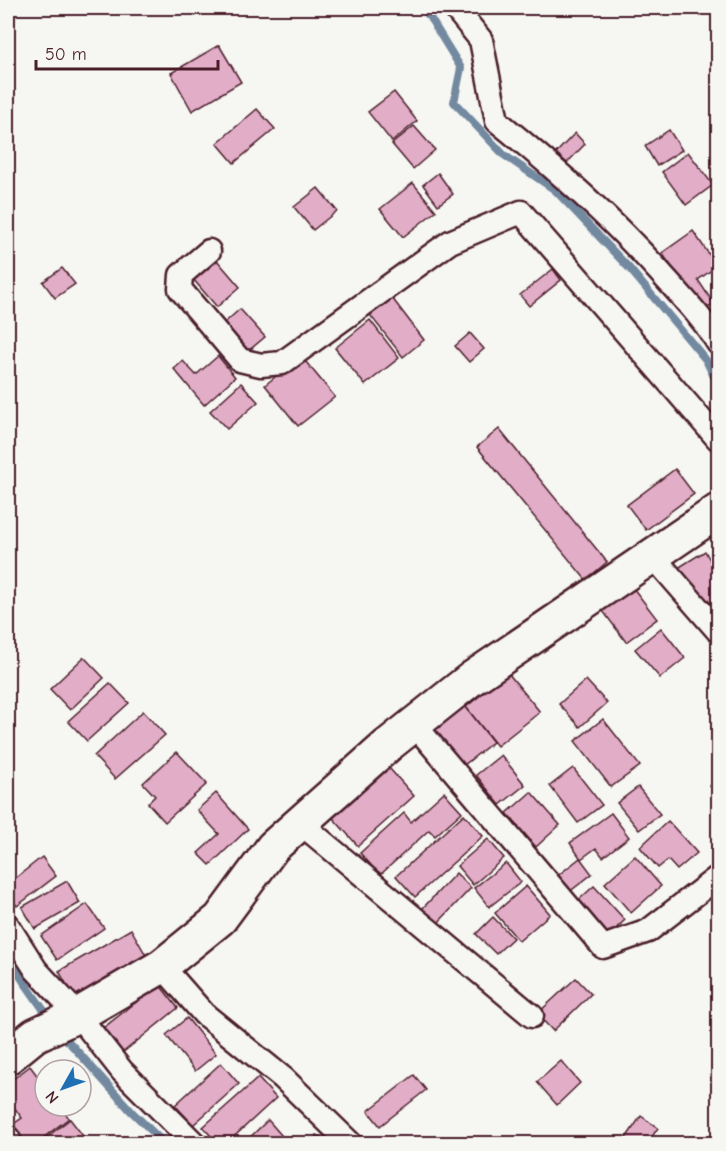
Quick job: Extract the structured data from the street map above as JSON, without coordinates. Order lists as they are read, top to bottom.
{
  "scale_bar": "50 m",
  "north": "bottom left"
}
